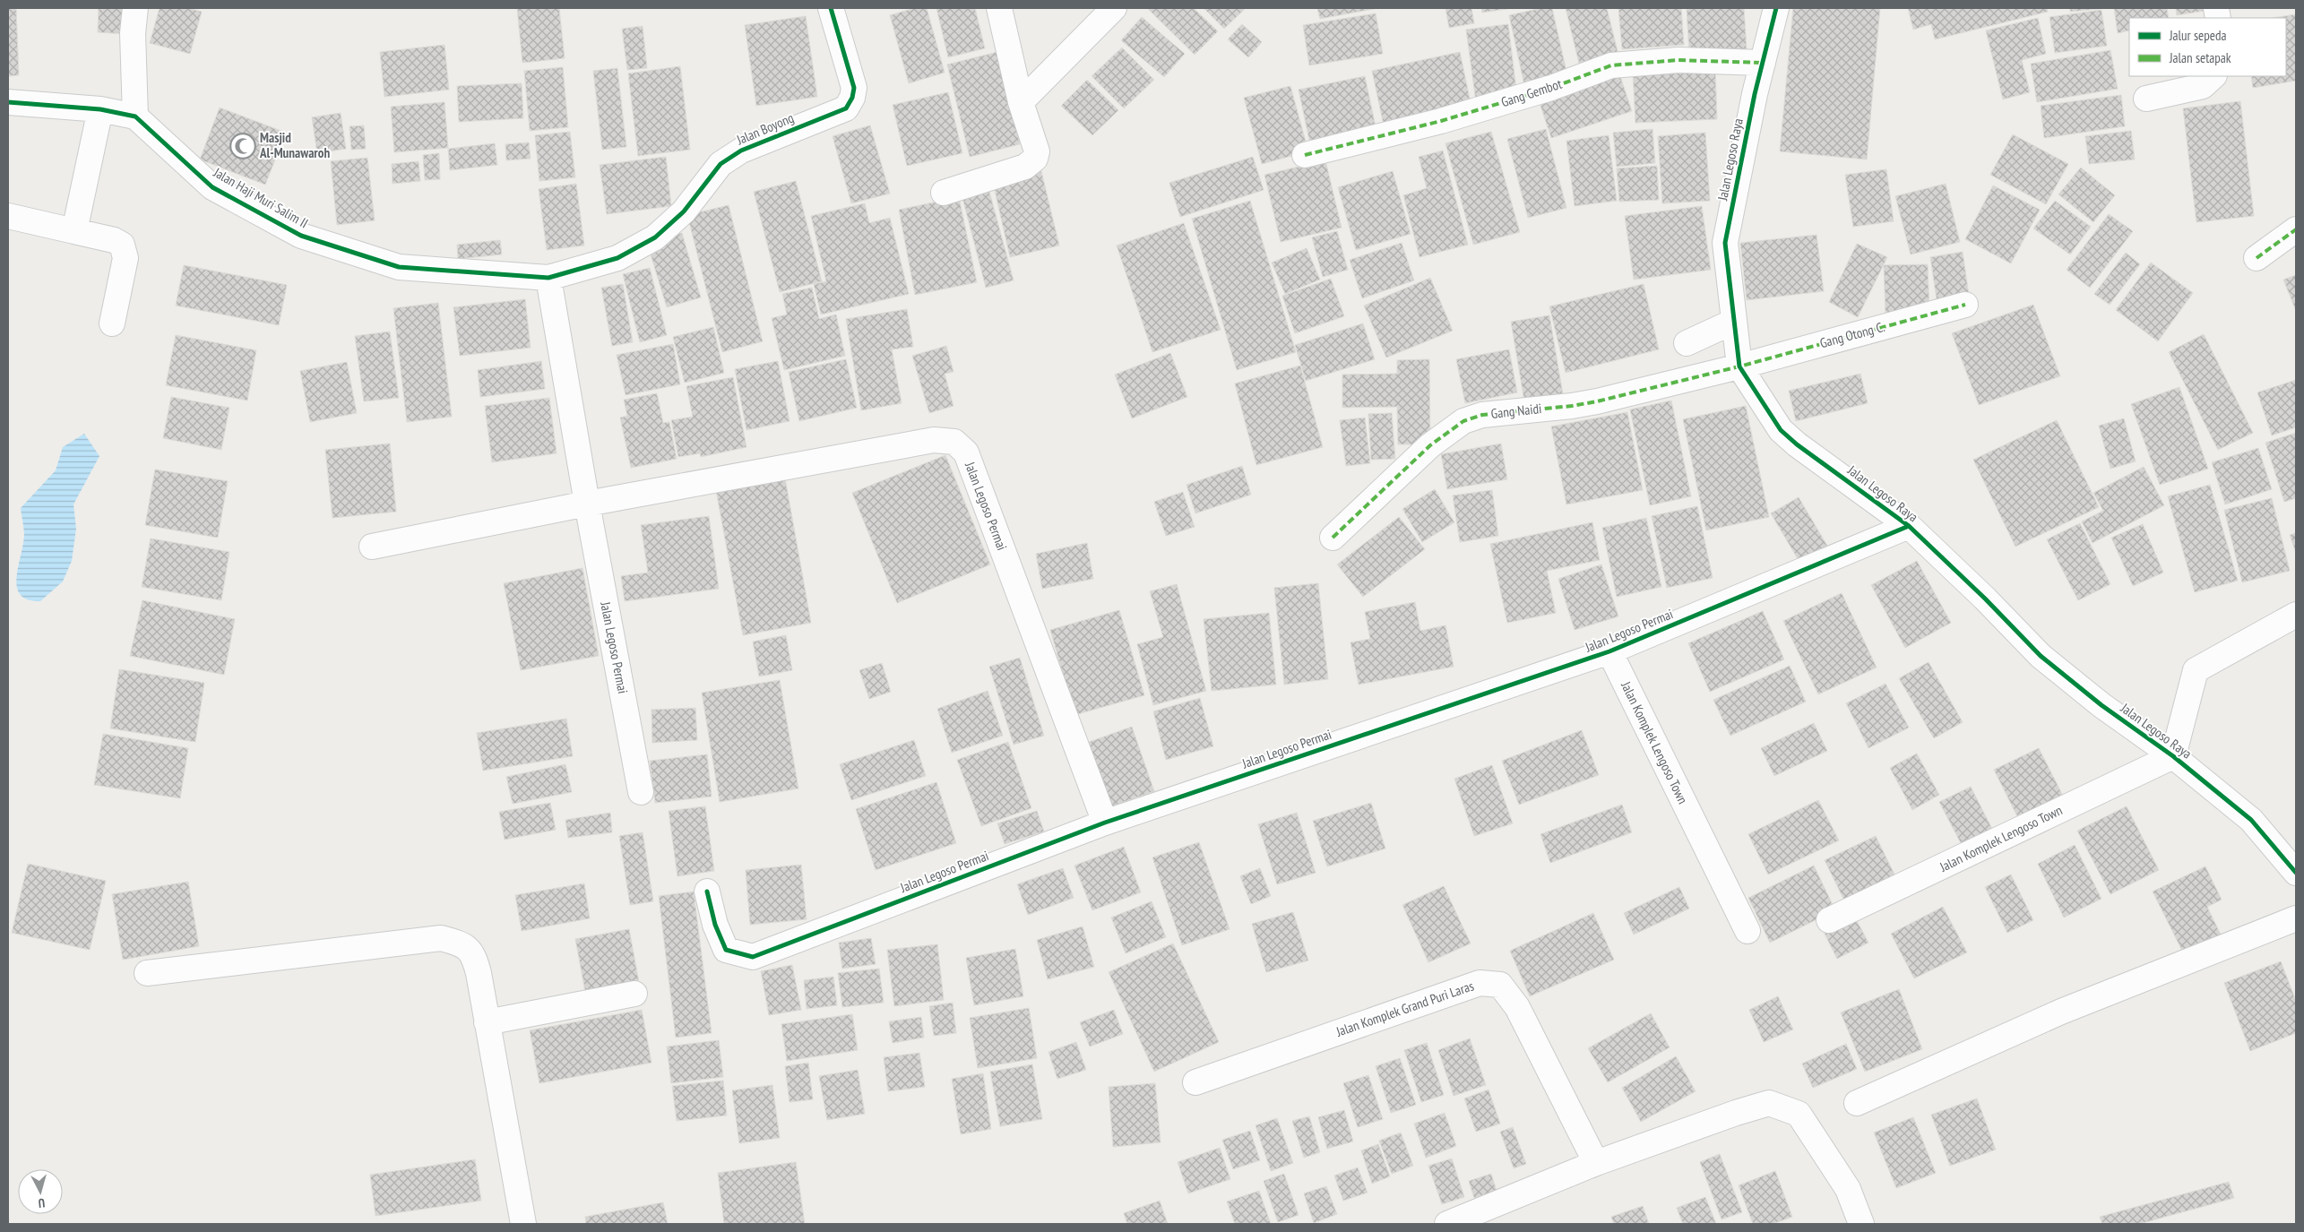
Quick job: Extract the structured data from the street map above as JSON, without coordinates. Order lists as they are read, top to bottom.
{
  "streets": {
    "street": [
      "Gang Gembot",
      "Jalan Boyong",
      "Jalan Legoso Raya",
      "Jalan Haji Muri Salim II",
      "Gang Otong C.",
      "Gang Naidi",
      "Jalan Legoso Permai",
      "Jalan Komplek Lengoso Town",
      "Jalan Komplek Grand Puri Laras"
    ]
  },
  "crossings": [
    ["Gang Gembot", "Jalan Legoso Raya"],
    ["Jalan Boyong", "Jalan Haji Muri Salim II"],
    ["Jalan Boyong", "Jalan Legoso Permai"],
    ["Jalan Legoso Raya", "Gang Otong C."],
    ["Jalan Legoso Raya", "Gang Naidi"],
    ["Jalan Legoso Raya", "Jalan Legoso Permai"],
    ["Jalan Legoso Raya", "Jalan Komplek Lengoso Town"],
    ["Jalan Haji Muri Salim II", "Jalan Legoso Permai"],
    ["Gang Otong C.", "Gang Naidi"],
    ["Jalan Legoso Permai", "Jalan Komplek Lengoso Town"]
  ],
  "places": {
    "mosque": ["Masjid Al-Munawaroh"]
  },
  "legend": ["Jalur sepeda", "Jalan setapak"],
  "north": "bottom"
}
